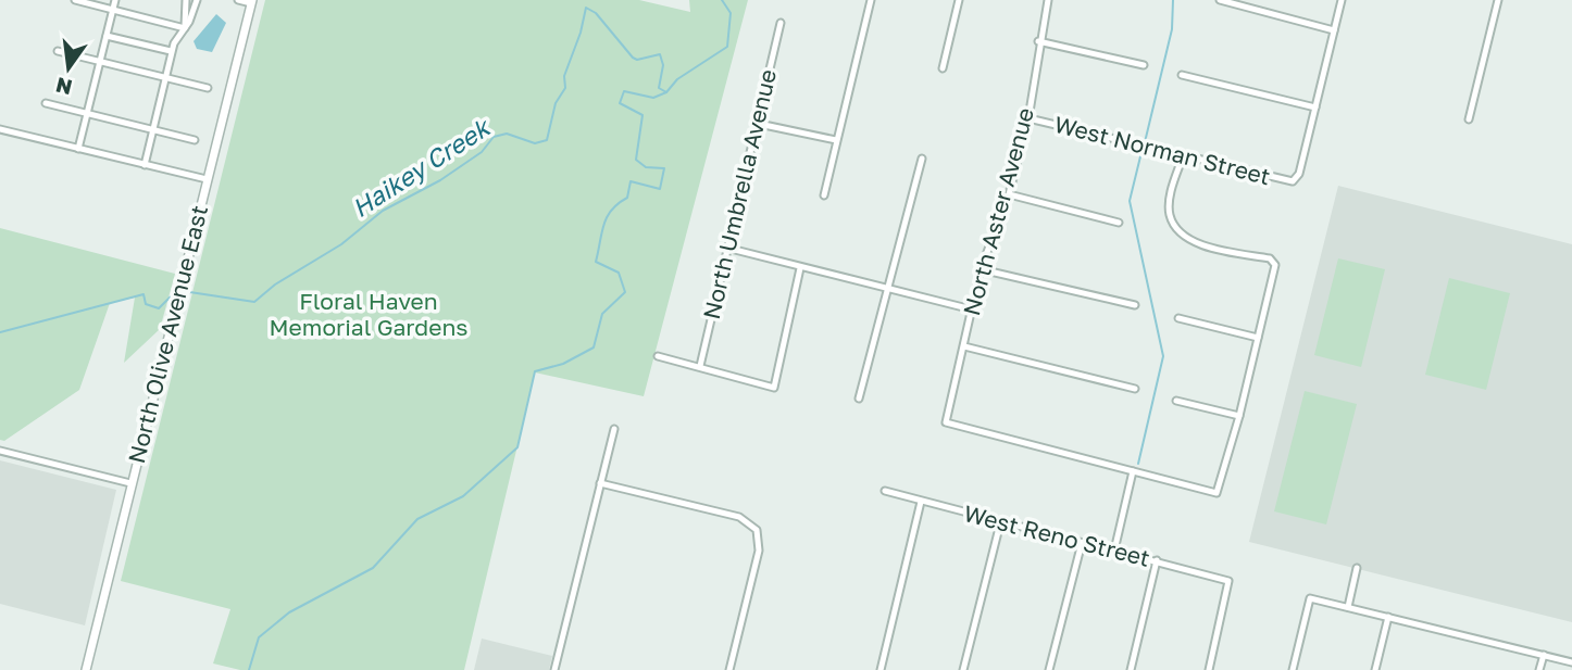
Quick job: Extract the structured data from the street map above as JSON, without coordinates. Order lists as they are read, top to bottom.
{
  "streets": {
    "street": [
      "West Norman Street",
      "North Umbrella Avenue",
      "North Aster Avenue",
      "North Olive Avenue East",
      "West Reno Street"
    ]
  },
  "crossings": [
    ["West Norman Street", "North Aster Avenue"]
  ],
  "water": ["Haikey Creek"],
  "parks": ["Floral Haven Memorial Gardens"],
  "north": "bottom"
}
